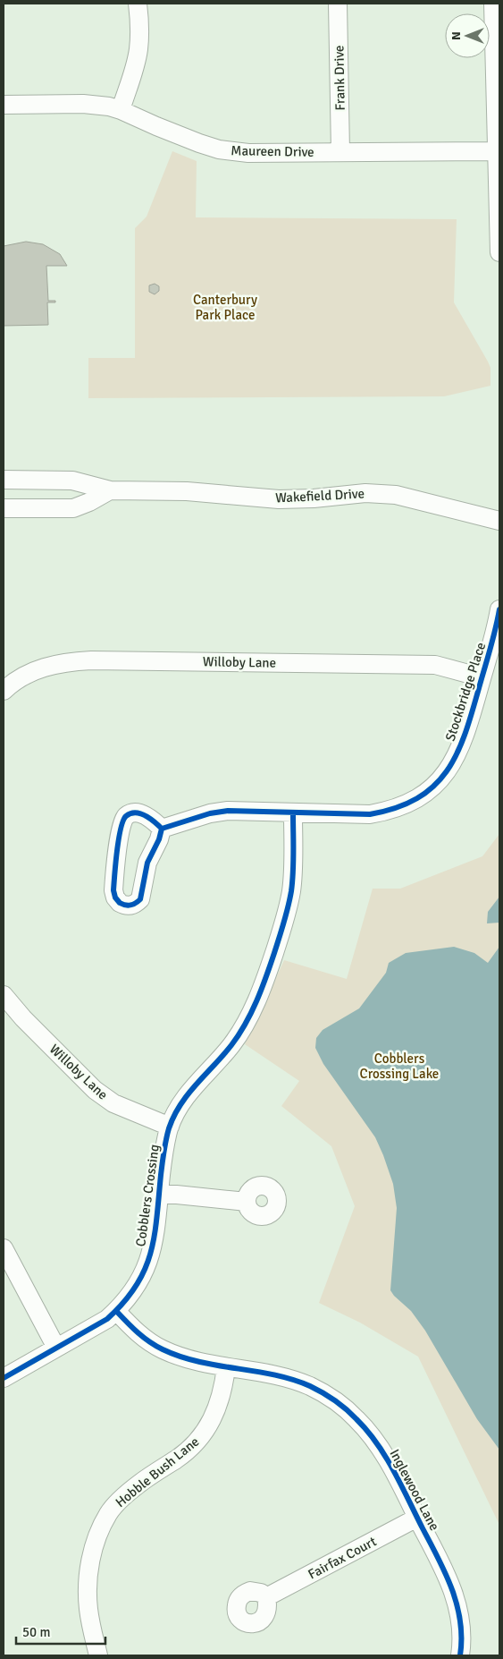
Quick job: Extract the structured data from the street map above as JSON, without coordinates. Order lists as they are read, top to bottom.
{
  "streets": {
    "street": [
      "Frank Drive",
      "Maureen Drive",
      "Wakefield Drive",
      "Willoby Lane",
      "Stockbridge Place",
      "Cobblers Crossing",
      "Hobble Bush Lane",
      "Inglewood Lane",
      "Fairfax Court"
    ]
  },
  "crossings": [
    ["Frank Drive", "Maureen Drive"],
    ["Willoby Lane", "Stockbridge Place"],
    ["Willoby Lane", "Cobblers Crossing"],
    ["Stockbridge Place", "Cobblers Crossing"],
    ["Cobblers Crossing", "Inglewood Lane"],
    ["Hobble Bush Lane", "Inglewood Lane"],
    ["Inglewood Lane", "Fairfax Court"]
  ],
  "parks": ["Canterbury Park Place", "Cobblers Crossing Lake"],
  "scale_bar": "50 m",
  "north": "left"
}
